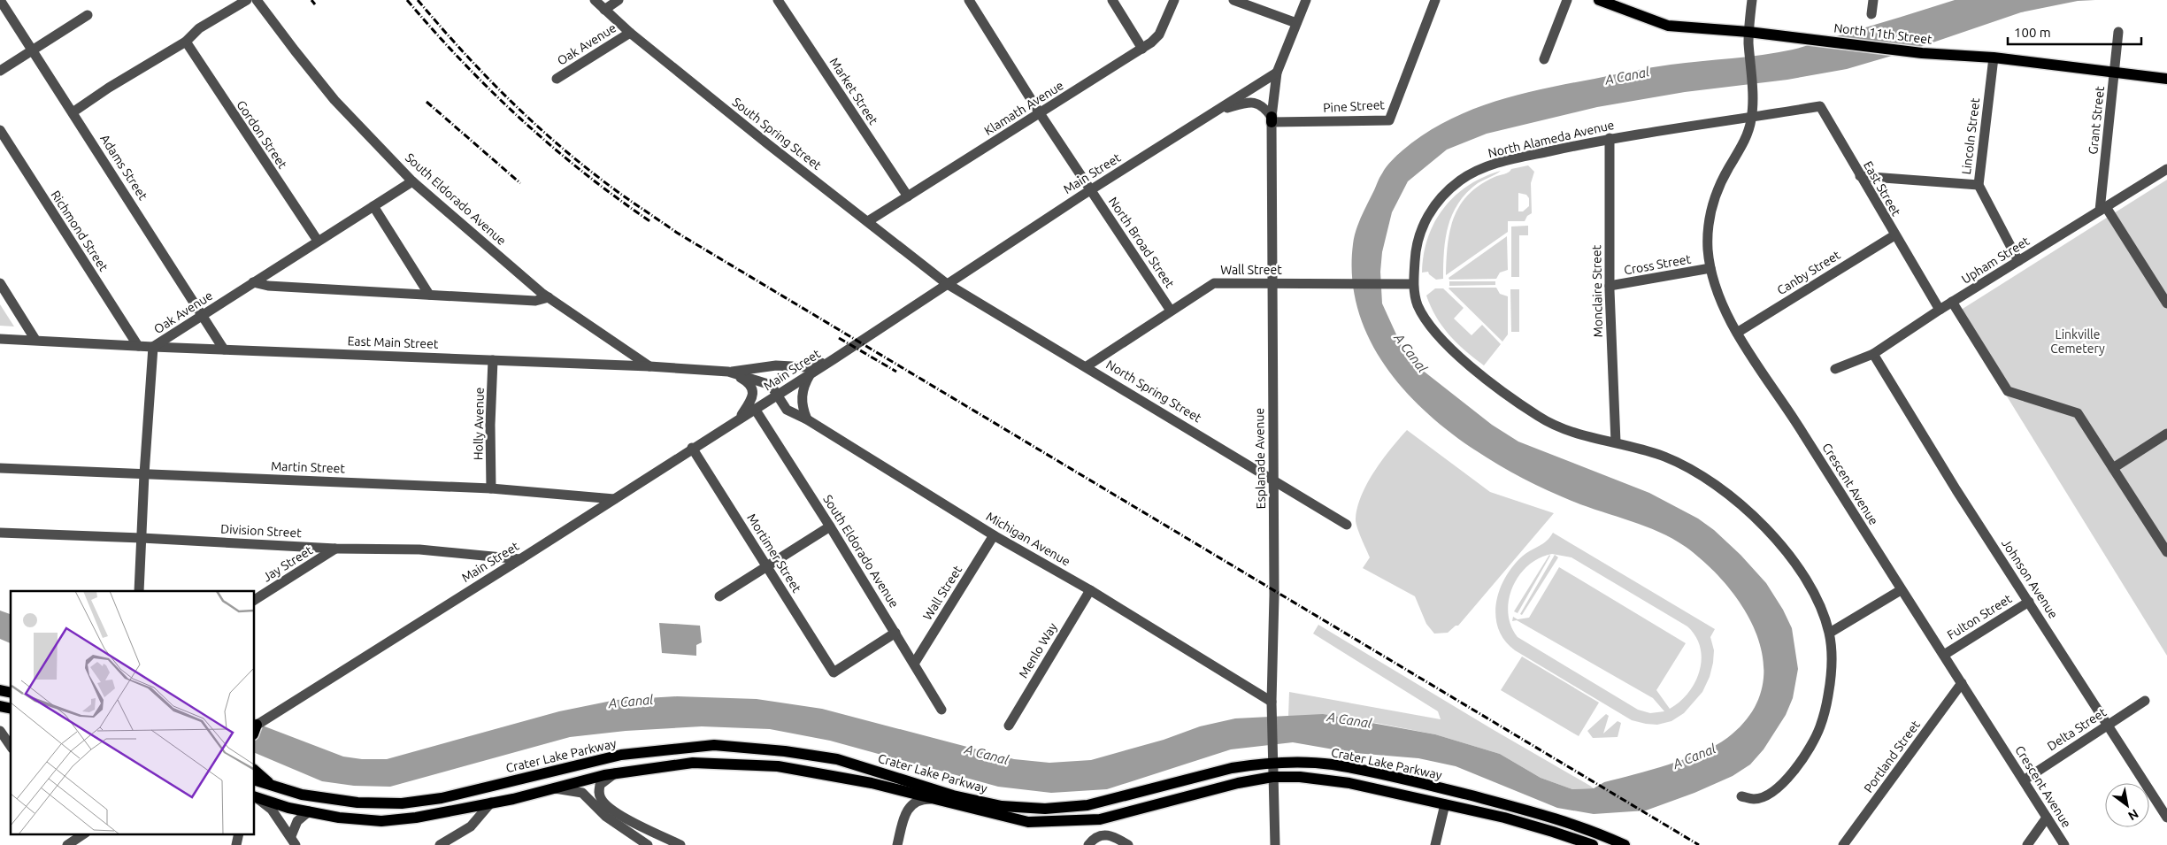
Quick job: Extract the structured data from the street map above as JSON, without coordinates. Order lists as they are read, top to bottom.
{
  "streets": {
    "main road": ["North 11th Street", "Crater Lake Parkway"],
    "street": [
      "Oak Avenue",
      "Market Street",
      "Pine Street",
      "Klamath Avenue",
      "Grant Street",
      "South Spring Street",
      "Gordon Street",
      "Lincoln Street",
      "North Alameda Avenue",
      "Adams Street",
      "Main Street",
      "East Street",
      "South Eldorado Avenue",
      "Richmond Street",
      "North Broad Street",
      "Upham Street",
      "Cross Street",
      "Wall Street",
      "Canby Street",
      "Monclaire Street",
      "East Main Street",
      "North Spring Street",
      "Holly Avenue",
      "Esplanade Avenue",
      "Martin Street",
      "Crescent Avenue",
      "Division Street",
      "Michigan Avenue",
      "Mortimer Street",
      "Jay Street",
      "Johnson Avenue",
      "Fulton Street",
      "Menlo Way",
      "Delta Street",
      "Portland Street"
    ]
  },
  "crossings": [
    ["North 11th Street", "Grant Street"],
    ["North 11th Street", "Lincoln Street"],
    ["North 11th Street", "Crescent Avenue"],
    ["Oak Avenue", "South Spring Street"],
    ["Oak Avenue", "Gordon Street"],
    ["Oak Avenue", "Adams Street"],
    ["Oak Avenue", "South Eldorado Avenue"],
    ["Oak Avenue", "East Main Street"],
    ["Oak Avenue", "Martin Street"],
    ["Oak Avenue", "Division Street"],
    ["Market Street", "Klamath Avenue"],
    ["Pine Street", "Esplanade Avenue"],
    ["Klamath Avenue", "South Spring Street"],
    ["Klamath Avenue", "North Broad Street"],
    ["Grant Street", "Upham Street"],
    ["South Spring Street", "Main Street"],
    ["South Spring Street", "North Spring Street"],
    ["Lincoln Street", "Upham Street"],
    ["North Alameda Avenue", "East Street"],
    ["North Alameda Avenue", "Wall Street"],
    ["North Alameda Avenue", "Monclaire Street"],
    ["North Alameda Avenue", "Crescent Avenue"],
    ["Adams Street", "East Main Street"],
    ["Main Street", "South Eldorado Avenue"],
    ["Main Street", "North Broad Street"],
    ["Main Street", "East Main Street"],
    ["Main Street", "North Spring Street"],
    ["Main Street", "Esplanade Avenue"],
    ["Main Street", "Martin Street"],
    ["Main Street", "Division Street"],
    ["Main Street", "Michigan Avenue"],
    ["Main Street", "Mortimer Street"],
    ["East Street", "Upham Street"],
    ["East Street", "Canby Street"],
    ["East Street", "Crescent Avenue"],
    ["South Eldorado Avenue", "Wall Street"],
    ["South Eldorado Avenue", "East Main Street"],
    ["South Eldorado Avenue", "Mortimer Street"],
    ["Richmond Street", "East Main Street"],
    ["North Broad Street", "Wall Street"],
    ["Upham Street", "Johnson Avenue"],
    ["Cross Street", "Monclaire Street"],
    ["Cross Street", "Crescent Avenue"],
    ["Wall Street", "North Spring Street"],
    ["Wall Street", "Esplanade Avenue"],
    ["Wall Street", "Michigan Avenue"],
    ["Canby Street", "Crescent Avenue"],
    ["East Main Street", "Holly Avenue"],
    ["East Main Street", "Michigan Avenue"],
    ["North Spring Street", "Esplanade Avenue"],
    ["Holly Avenue", "Martin Street"],
    ["Esplanade Avenue", "Michigan Avenue"],
    ["Esplanade Avenue", "Crater Lake Parkway"],
    ["Crescent Avenue", "Fulton Street"],
    ["Crescent Avenue", "Delta Street"],
    ["Crescent Avenue", "Portland Street"],
    ["Division Street", "Jay Street"],
    ["Michigan Avenue", "Menlo Way"],
    ["Johnson Avenue", "Fulton Street"],
    ["Johnson Avenue", "Delta Street"]
  ],
  "water": ["A Canal"],
  "parks": ["Linkville Cemetery"],
  "scale_bar": "100 m",
  "north": "bottom right"
}
